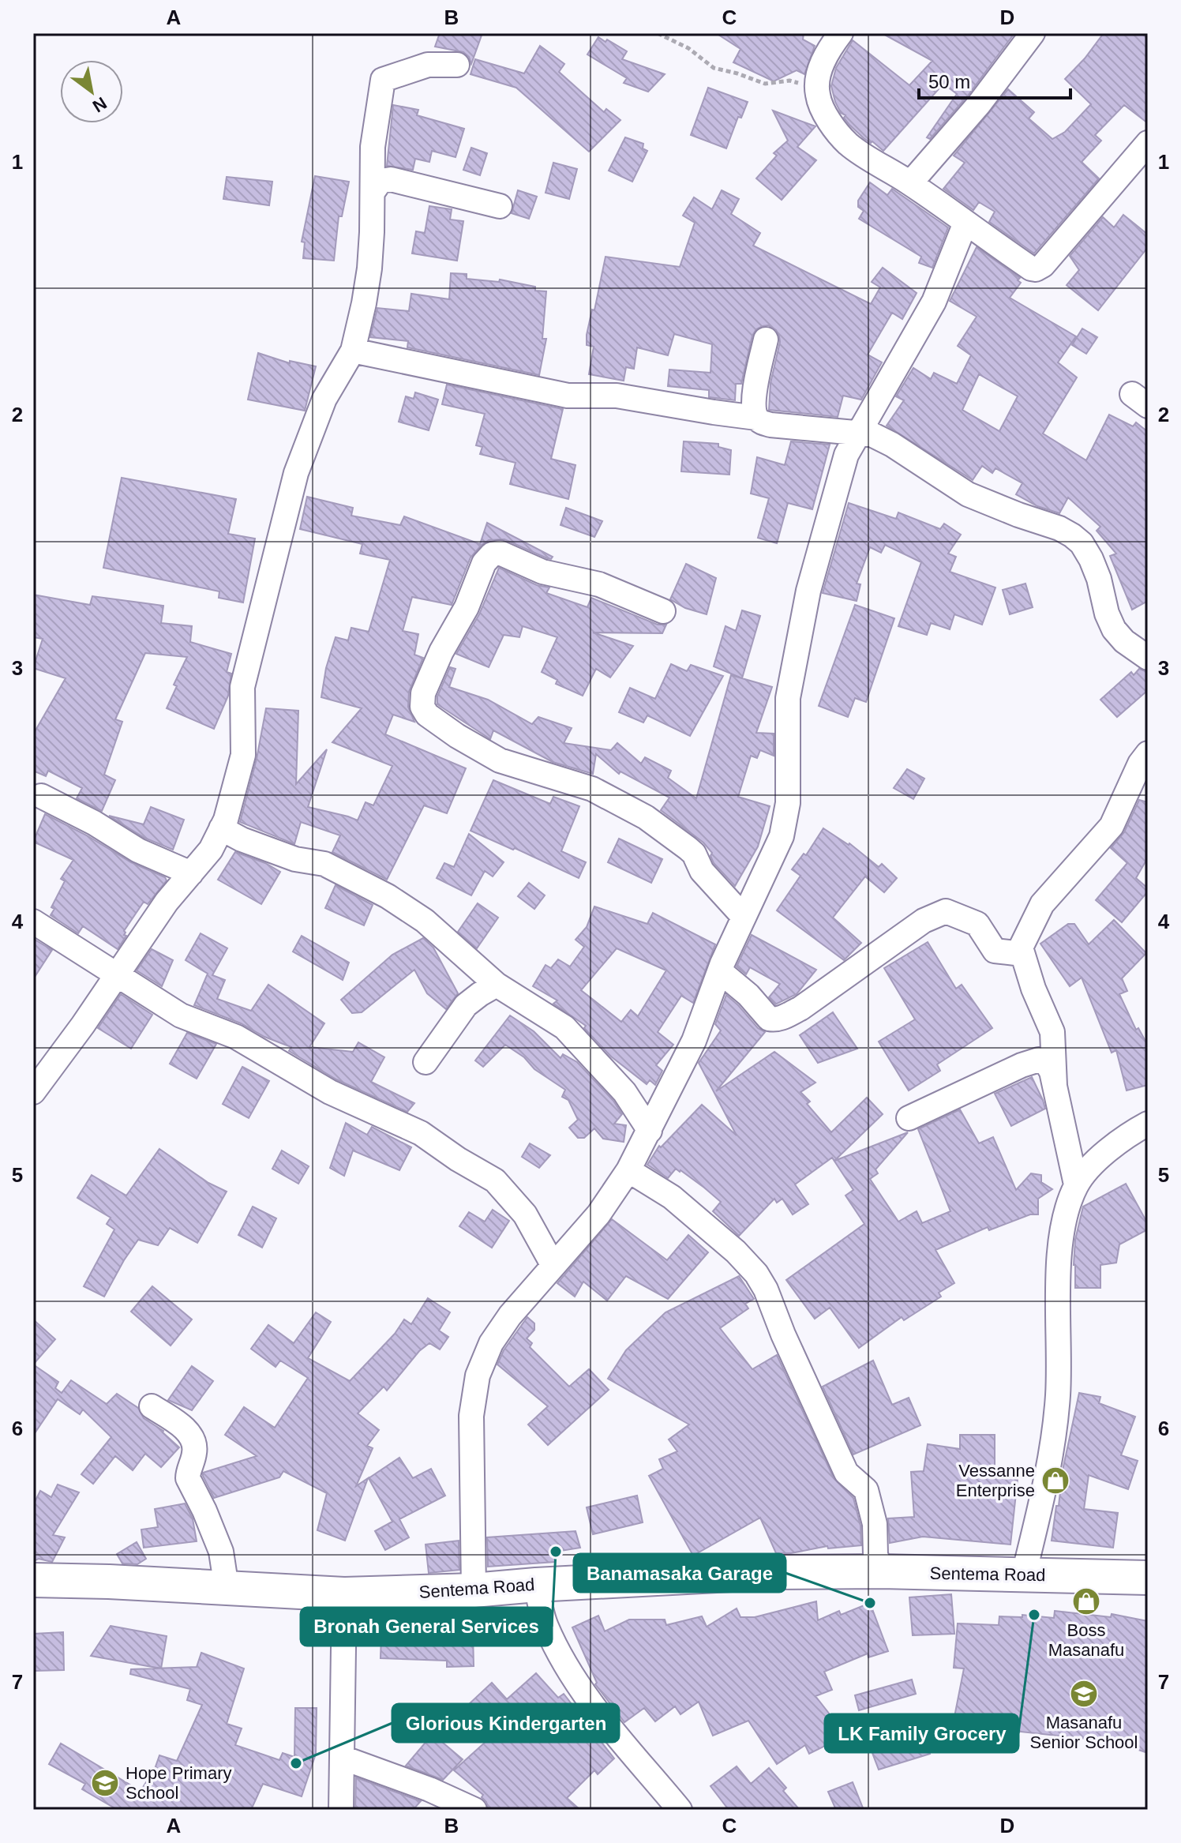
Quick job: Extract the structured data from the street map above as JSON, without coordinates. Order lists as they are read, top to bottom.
{
  "streets": {
    "main road": ["Sentema Road"]
  },
  "places": {
    "shop": ["Vessanne Enterprise", "Boss Masanafu"],
    "other": [
      "Bronah General Services",
      "Banamasaka Garage",
      "LK Family Grocery",
      "Glorious Kindergarten"
    ],
    "school or university": ["Masanafu Senior School", "Hope Primary School"]
  },
  "scale_bar": "50 m",
  "north": "bottom right",
  "grid": {
    "columns": [
      "A",
      "B",
      "C",
      "D"
    ],
    "rows": [
      "1",
      "2",
      "3",
      "4",
      "5",
      "6",
      "7"
    ]
  }
}
